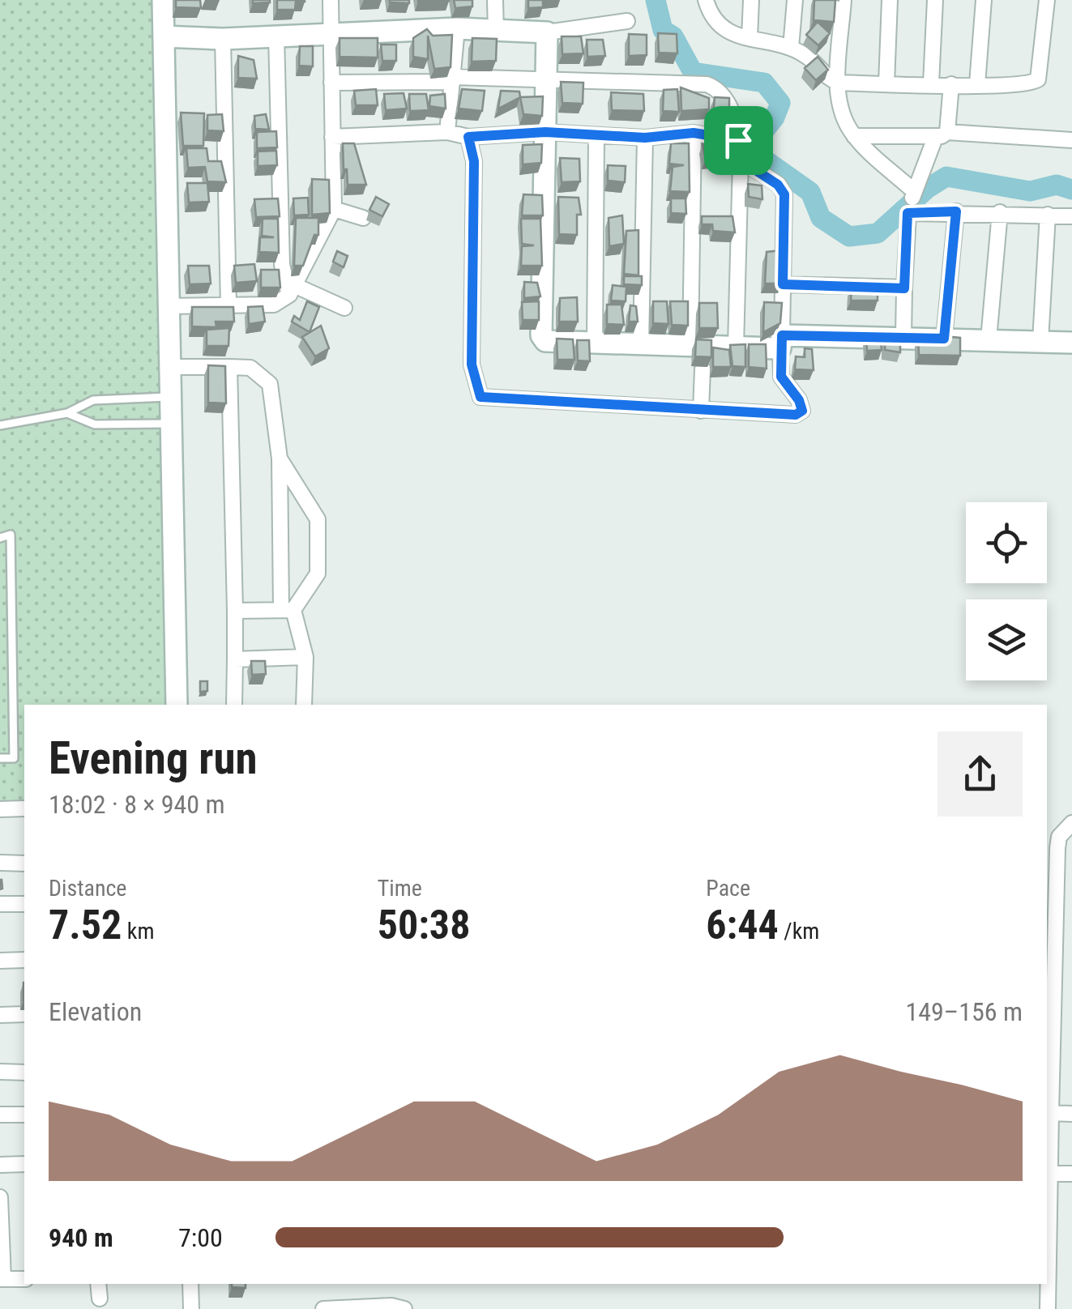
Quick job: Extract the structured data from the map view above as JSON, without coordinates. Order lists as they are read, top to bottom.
{
  "page": {
    "heading": ["Evening run", "18:02 · 8 × 940 m"],
    "stats": [
      ["Distance", "7.52 km"],
      ["Time", "50:38"],
      ["Pace", "6:44 /km"]
    ],
    "chart": ["Elevation", "149–156 m"],
    "list": [
      {
        "name": "940 m",
        "note": "7:00"
      }
    ]
  }
}
